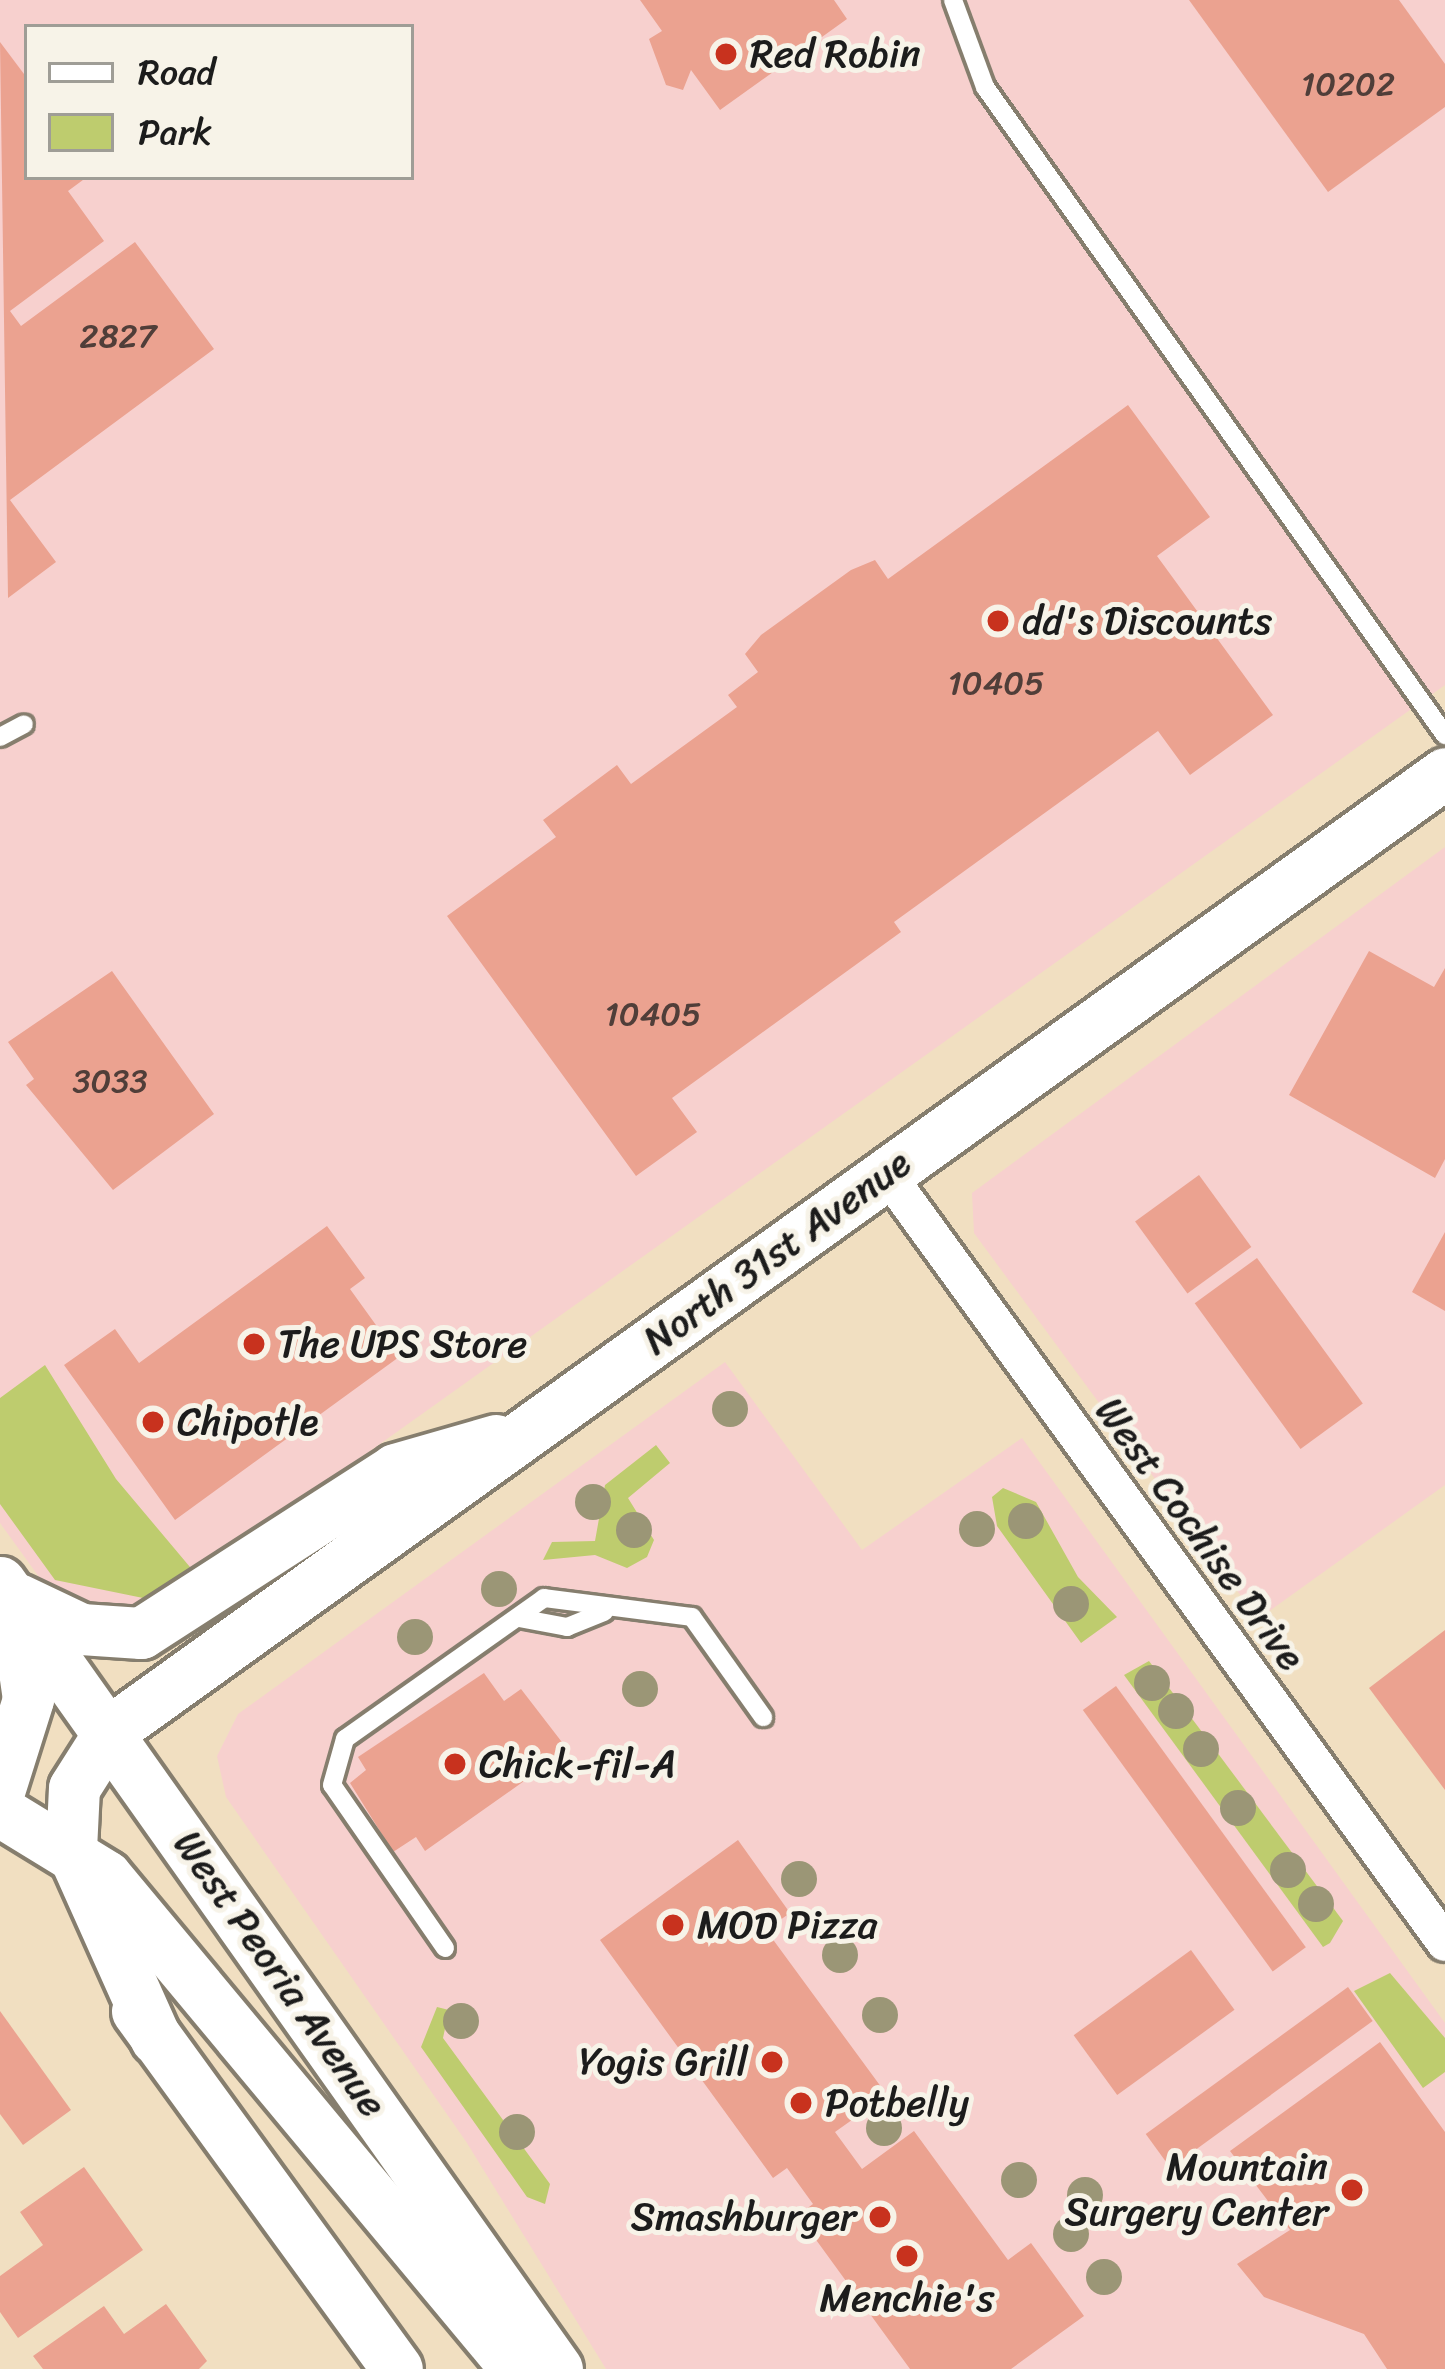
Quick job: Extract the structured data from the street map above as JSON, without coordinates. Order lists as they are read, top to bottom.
{
  "streets": {
    "main road": ["North 31st Avenue", "West Peoria Avenue"],
    "street": ["West Cochise Drive"]
  },
  "crossings": [
    ["North 31st Avenue", "West Cochise Drive"],
    ["North 31st Avenue", "West Peoria Avenue"]
  ],
  "places": [
    "Red Robin",
    "dd's Discounts",
    "The UPS Store",
    "Chipotle",
    "Chick-fil-A",
    "MOD Pizza",
    "Yogis Grill",
    "Potbelly",
    "Mountain Surgery Center",
    "Smashburger",
    "Menchie's"
  ],
  "house_numbers": [
    "10202",
    "2827",
    "10405",
    "10405",
    "3033"
  ],
  "legend": ["Road", "Park"]
}
